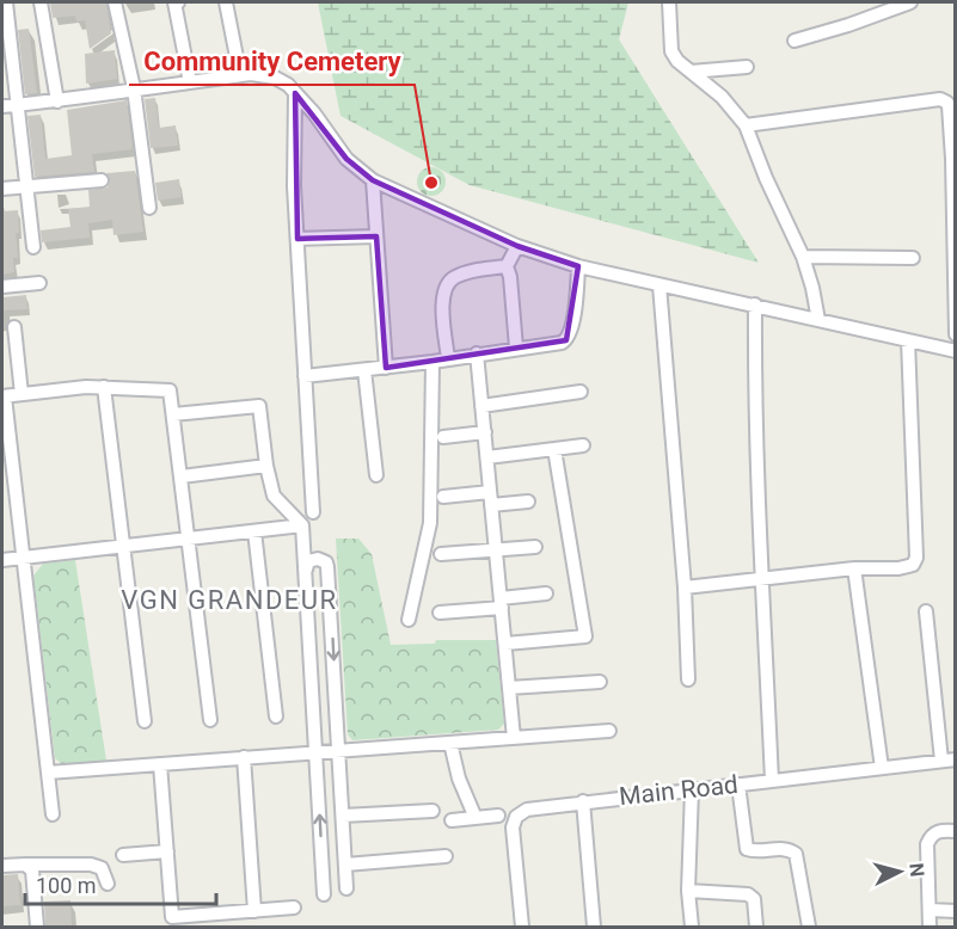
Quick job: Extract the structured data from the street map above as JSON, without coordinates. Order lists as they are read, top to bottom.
{
  "streets": {
    "street": ["Main Road"]
  },
  "districts": ["VGN GRANDEUR"],
  "places": ["Community Cemetery"],
  "scale_bar": "100 m",
  "north": "right"
}
